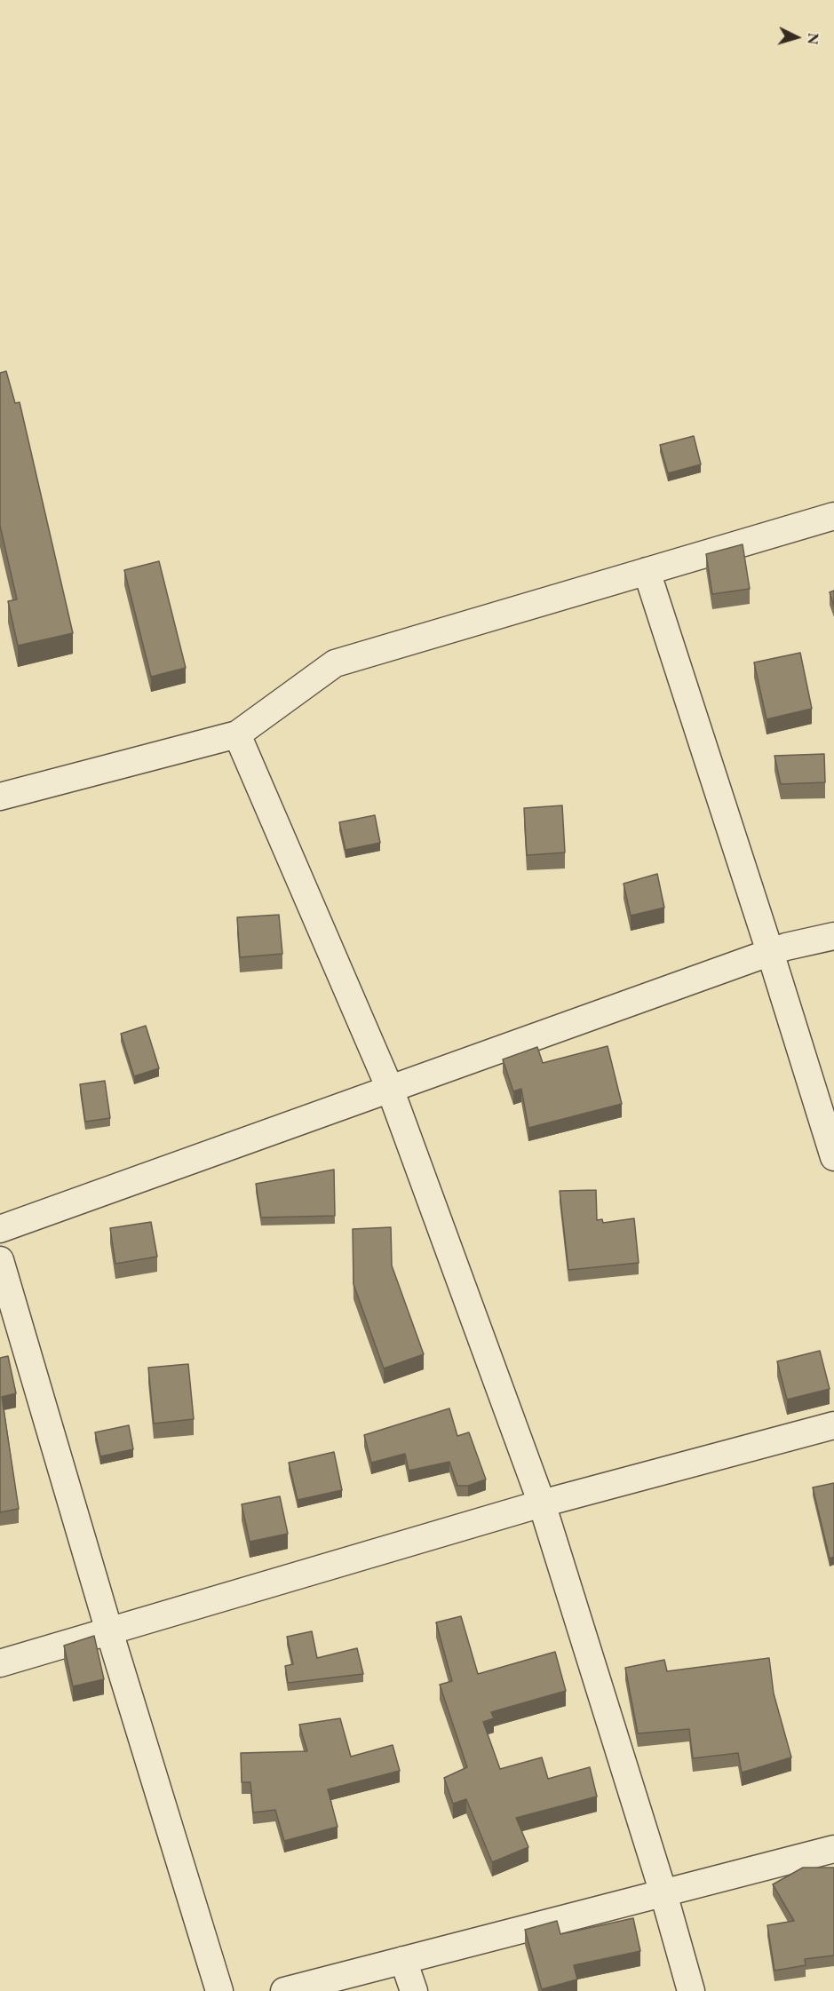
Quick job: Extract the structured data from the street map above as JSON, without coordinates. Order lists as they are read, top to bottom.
{
  "north": "right"
}
